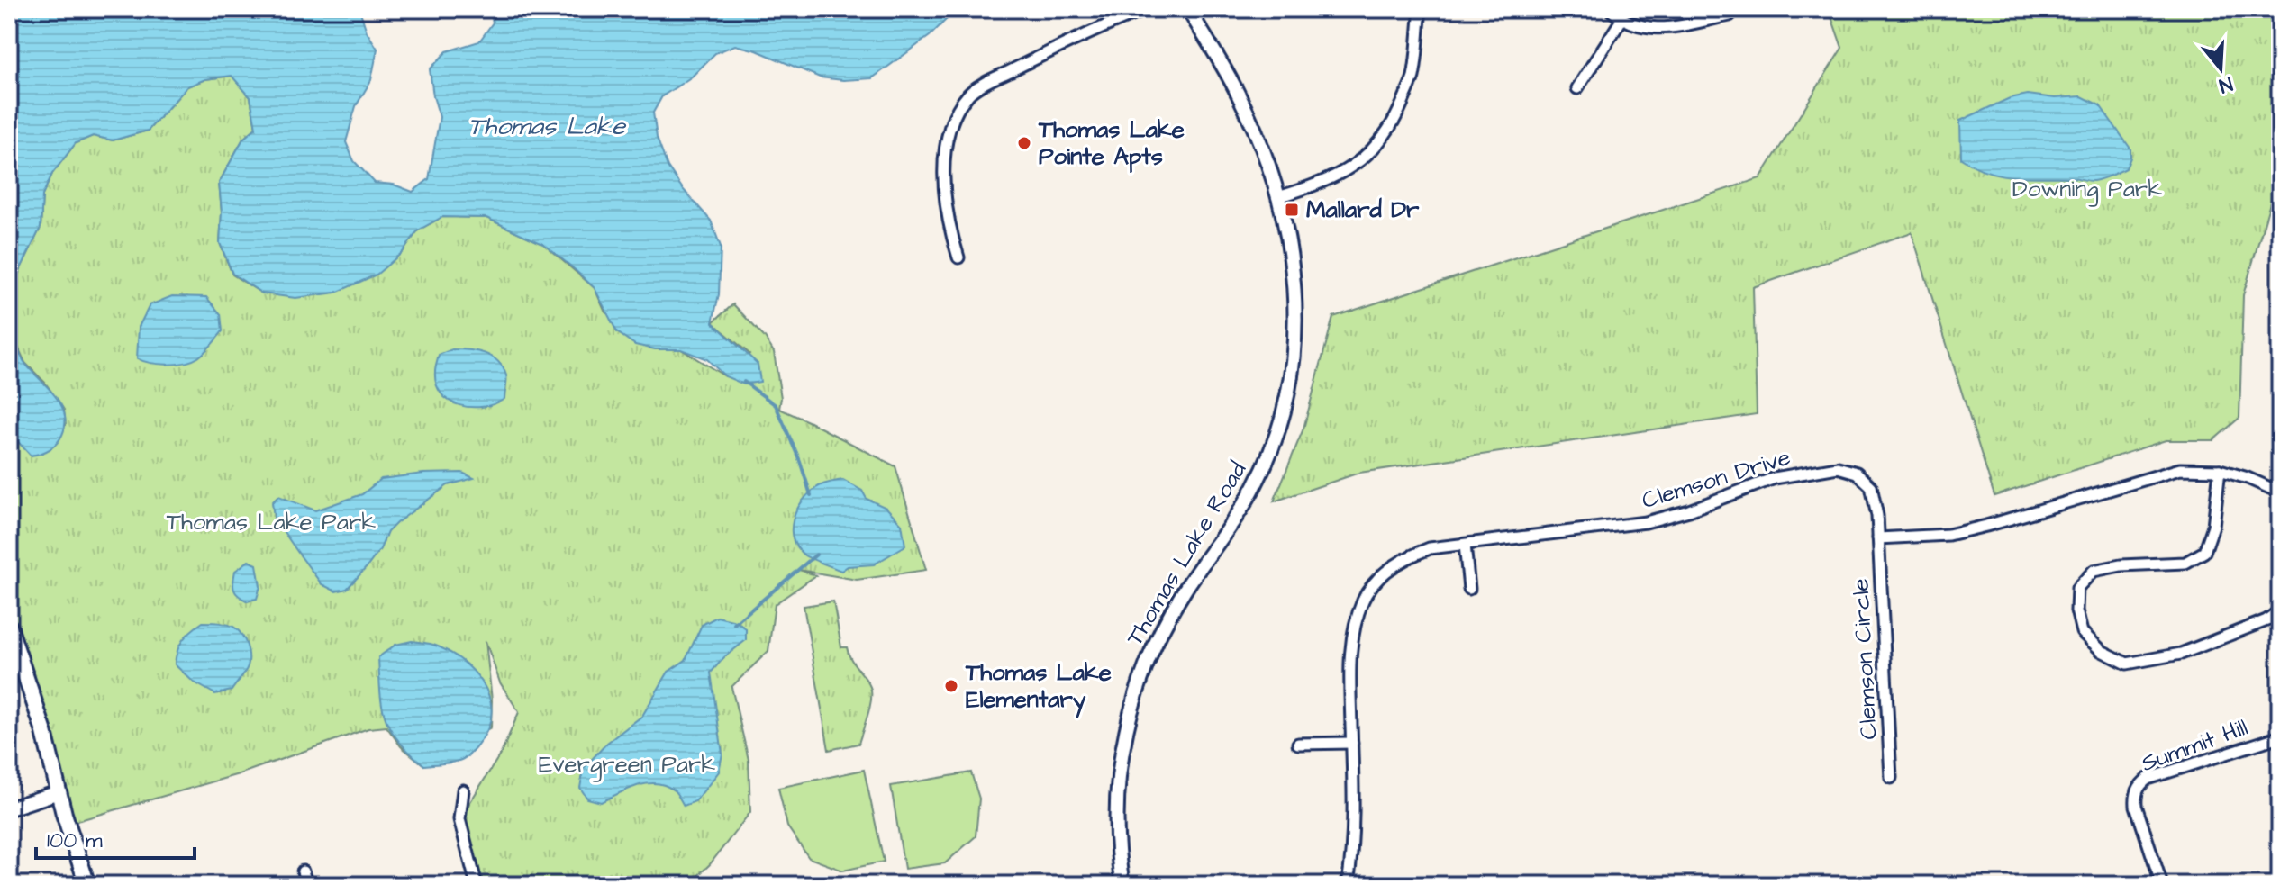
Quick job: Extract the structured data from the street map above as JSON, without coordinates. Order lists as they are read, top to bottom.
{
  "streets": {
    "street": [
      "Clemson Drive",
      "Thomas Lake Road",
      "Clemson Circle",
      "Summit Hill"
    ]
  },
  "crossings": [
    ["Clemson Drive", "Clemson Circle"]
  ],
  "water": ["Thomas Lake"],
  "parks": ["Downing Park", "Thomas Lake Park", "Evergreen Park"],
  "places": {
    "other": ["Thomas Lake Pointe Apts", "Thomas Lake Elementary"],
    "transit": ["Mallard Dr"]
  },
  "scale_bar": "100 m",
  "north": "bottom"
}
